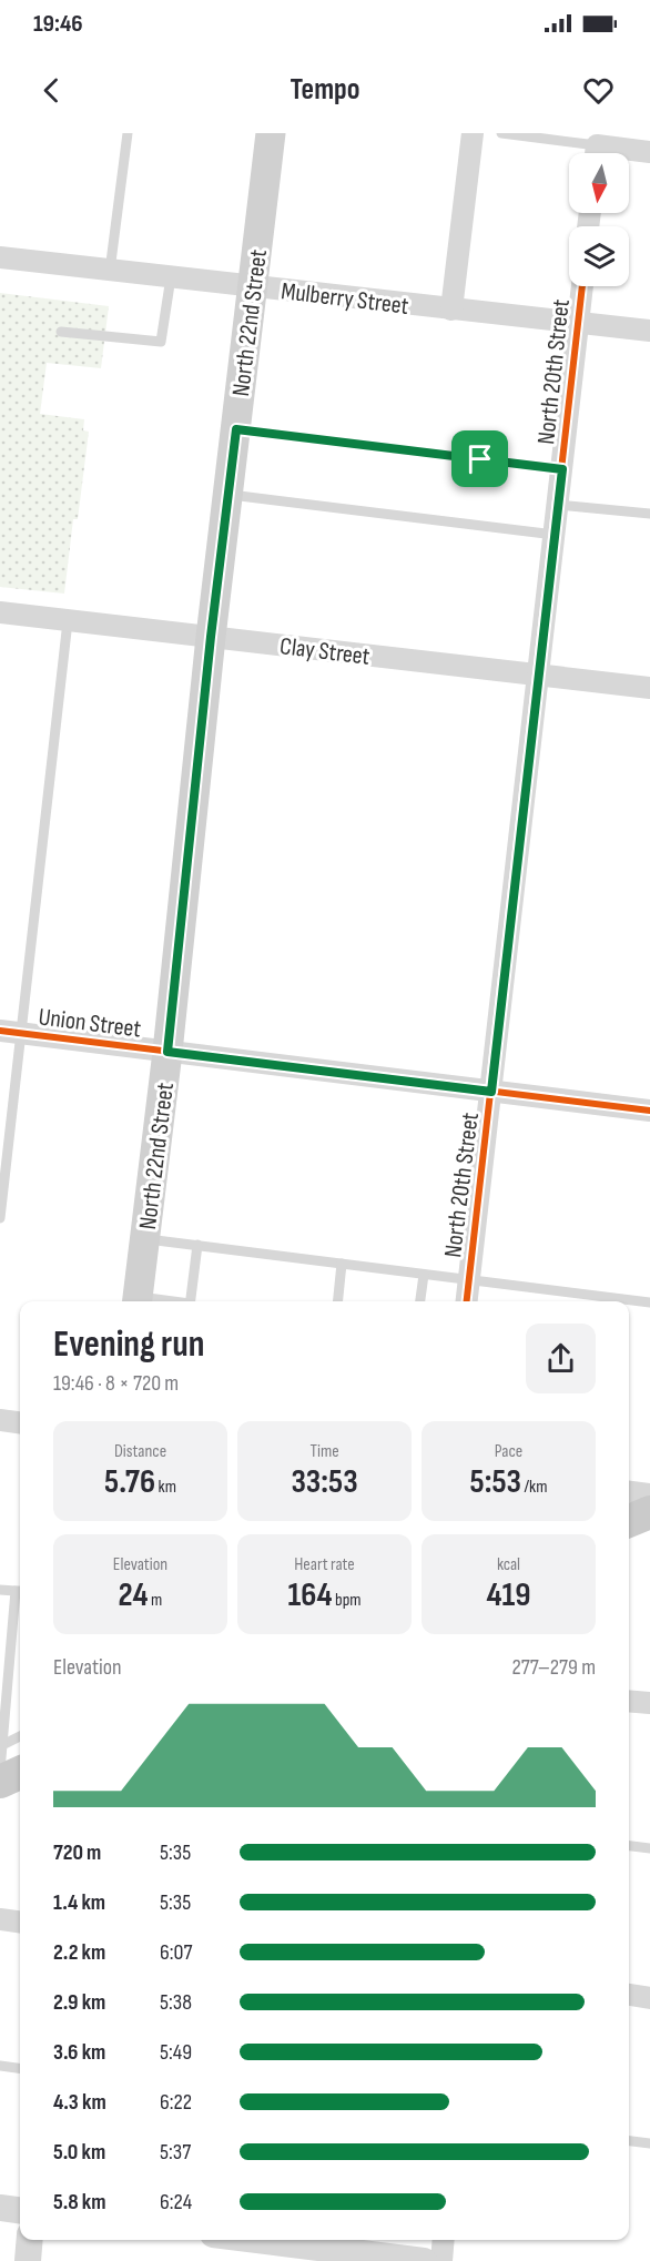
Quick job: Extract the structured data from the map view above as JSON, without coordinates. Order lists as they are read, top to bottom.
{
  "streets": {
    "main road": ["North 22nd Street"],
    "street": [
      "Mulberry Street",
      "North 20th Street",
      "Clay Street",
      "Union Street"
    ]
  },
  "crossings": [
    ["Mulberry Street", "North 22nd Street"],
    ["Mulberry Street", "North 20th Street"],
    ["North 22nd Street", "Clay Street"],
    ["North 22nd Street", "Union Street"],
    ["North 20th Street", "Clay Street"],
    ["North 20th Street", "Union Street"]
  ],
  "north": "bottom",
  "page": {
    "status": "19:46",
    "header": "Tempo",
    "heading": ["Evening run", "19:46 · 8 × 720 m"],
    "stats": [
      ["Distance", "5.76 km"],
      ["Time", "33:53"],
      ["Pace", "5:53 /km"],
      ["Elevation", "24 m"],
      ["Heart rate", "164 bpm"],
      ["kcal", "419"]
    ],
    "chart": ["Elevation", "277–279 m"],
    "list": [
      {
        "name": "720 m",
        "note": "5:35"
      },
      {
        "name": "1.4 km",
        "note": "5:35"
      },
      {
        "name": "2.2 km",
        "note": "6:07"
      },
      {
        "name": "2.9 km",
        "note": "5:38"
      },
      {
        "name": "3.6 km",
        "note": "5:49"
      },
      {
        "name": "4.3 km",
        "note": "6:22"
      },
      {
        "name": "5.0 km",
        "note": "5:37"
      },
      {
        "name": "5.8 km",
        "note": "6:24"
      }
    ]
  }
}
